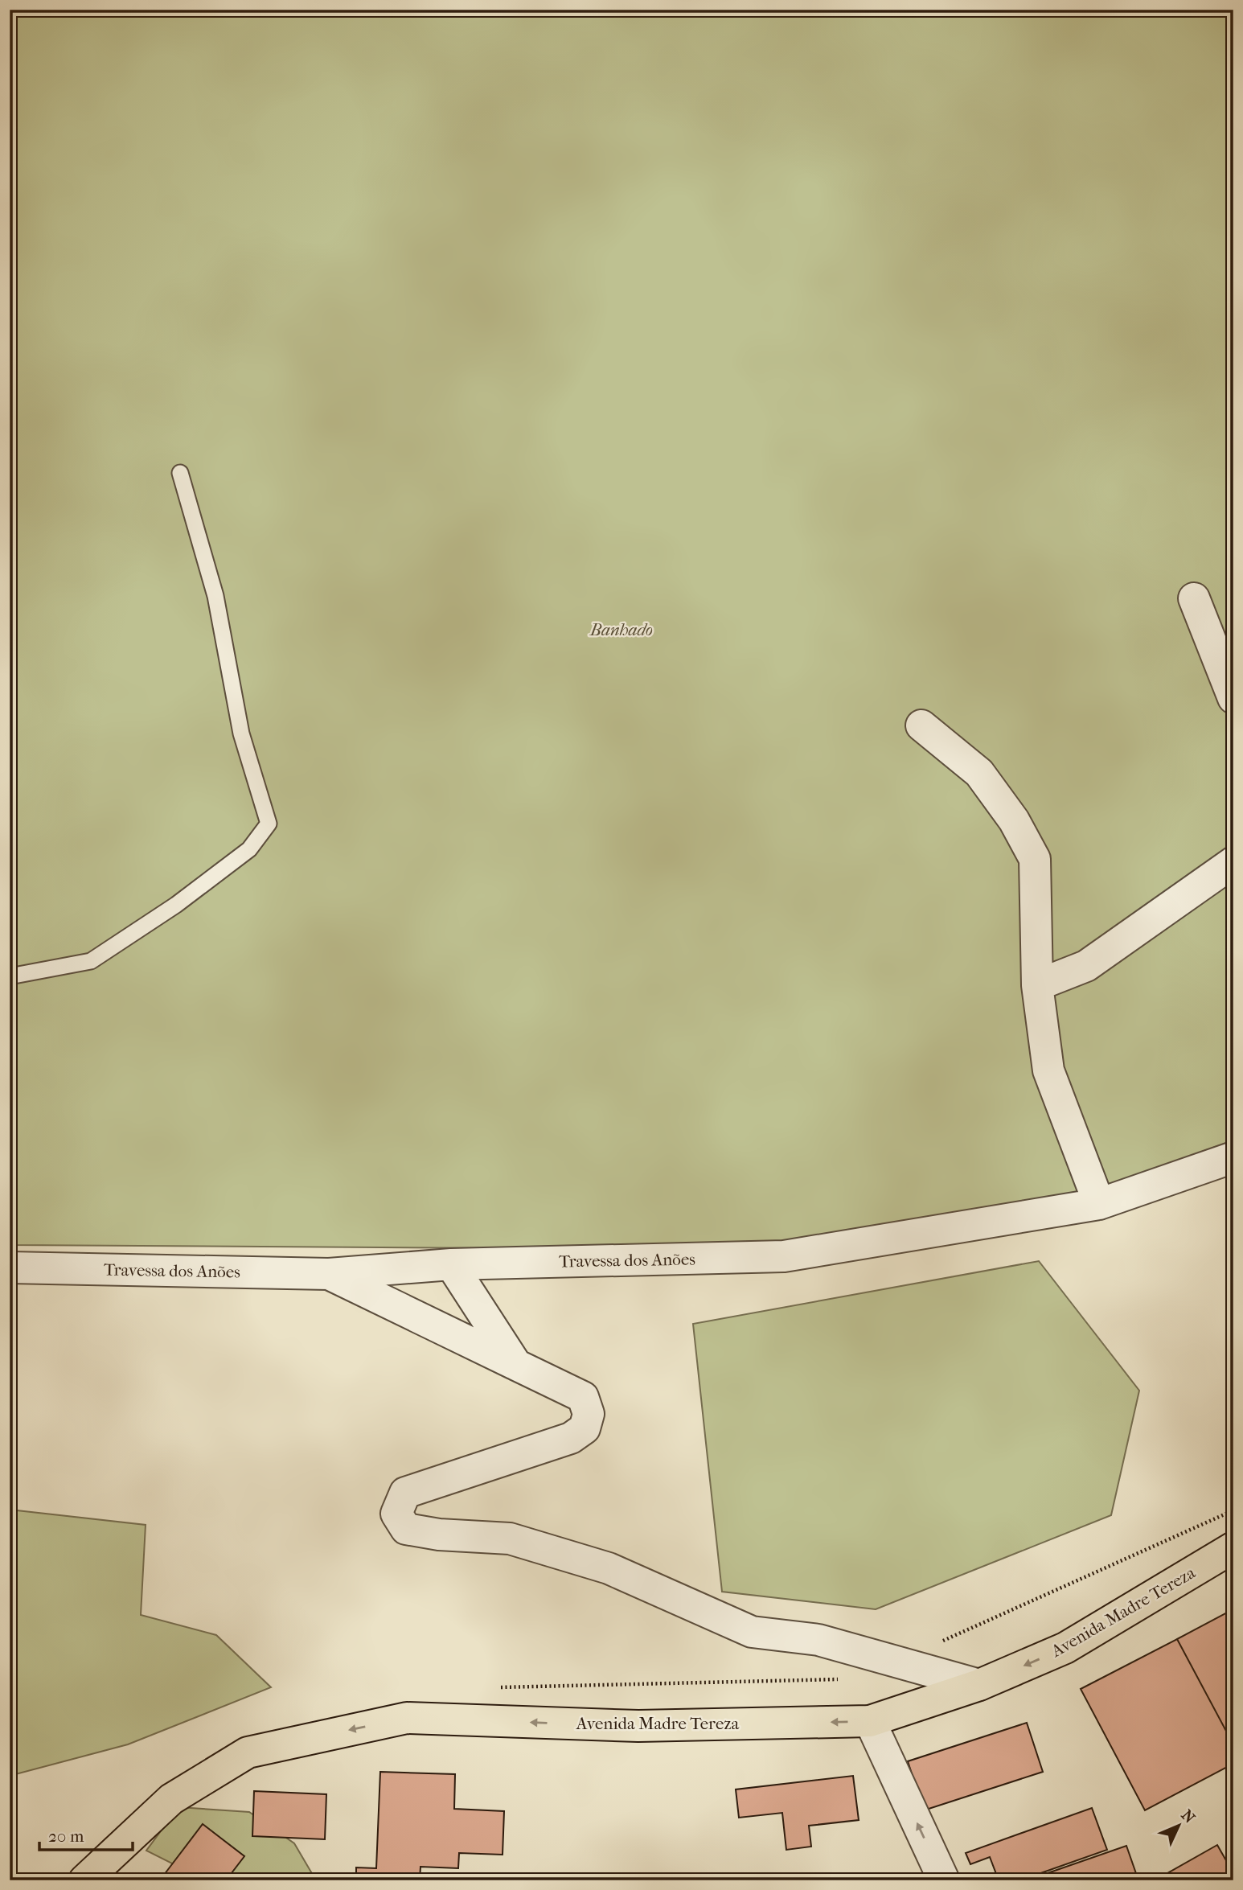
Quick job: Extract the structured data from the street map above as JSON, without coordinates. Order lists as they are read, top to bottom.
{
  "streets": {
    "main road": ["Avenida Madre Tereza"],
    "street": ["Travessa dos Anões"]
  },
  "one_way": ["Avenida Madre Tereza"],
  "parks": ["Banhado"],
  "scale_bar": "20 m",
  "north": "top right"
}
